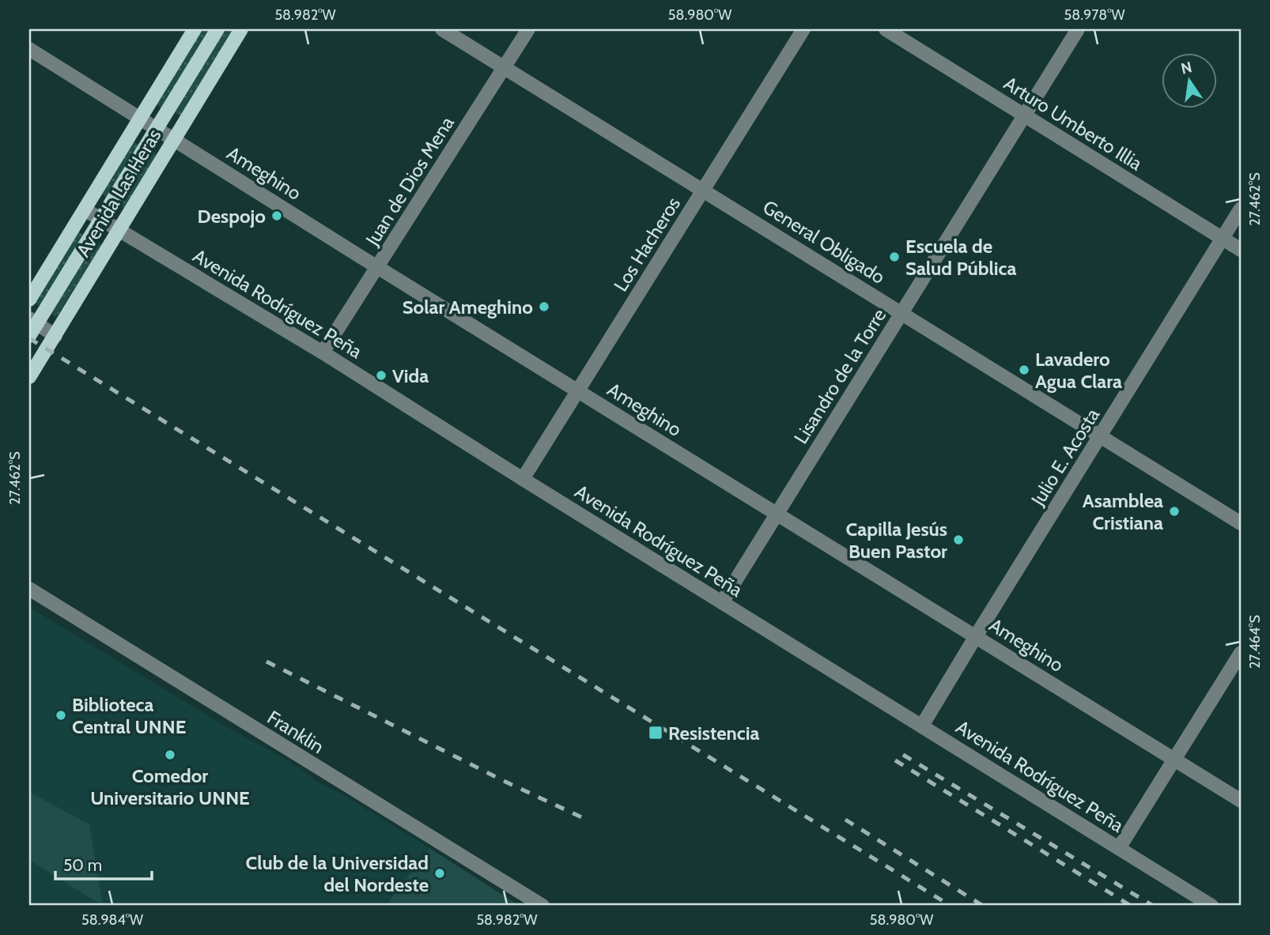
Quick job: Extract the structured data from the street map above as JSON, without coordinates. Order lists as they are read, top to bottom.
{
  "streets": {
    "main road": ["Avenida Las Heras"],
    "street": [
      "Arturo Umberto Illia",
      "Ameghino",
      "Juan de Dios Mena",
      "General Obligado",
      "Los Hacheros",
      "Avenida Rodríguez Peña",
      "Lisandro de la Torre",
      "Julio E. Acosta",
      "Franklin"
    ]
  },
  "crossings": [
    ["Arturo Umberto Illia", "Lisandro de la Torre"],
    ["Arturo Umberto Illia", "Julio E. Acosta"],
    ["Ameghino", "Juan de Dios Mena"],
    ["Ameghino", "Avenida Las Heras"],
    ["Ameghino", "Los Hacheros"],
    ["Ameghino", "Lisandro de la Torre"],
    ["Ameghino", "Julio E. Acosta"],
    ["Juan de Dios Mena", "General Obligado"],
    ["Juan de Dios Mena", "Avenida Rodríguez Peña"],
    ["Avenida Las Heras", "Avenida Rodríguez Peña"],
    ["General Obligado", "Los Hacheros"],
    ["General Obligado", "Lisandro de la Torre"],
    ["General Obligado", "Julio E. Acosta"],
    ["Los Hacheros", "Avenida Rodríguez Peña"],
    ["Avenida Rodríguez Peña", "Lisandro de la Torre"],
    ["Avenida Rodríguez Peña", "Julio E. Acosta"]
  ],
  "places": {
    "other": [
      "Despojo",
      "Escuela de Salud Pública",
      "Solar Ameghino",
      "Lavadero Agua Clara",
      "Vida",
      "Asamblea Cristiana",
      "Capilla Jesús Buen Pastor",
      "Biblioteca Central UNNE",
      "Comedor Universitario UNNE",
      "Club de la Universidad del Nordeste"
    ],
    "transit": ["Resistencia"]
  },
  "scale_bar": "50 m",
  "north": "top",
  "coordinates": [
    "58.982°W",
    "58.980°W",
    "58.978°W",
    "27.462°S",
    "27.464°S",
    "58.984°W"
  ]
}
